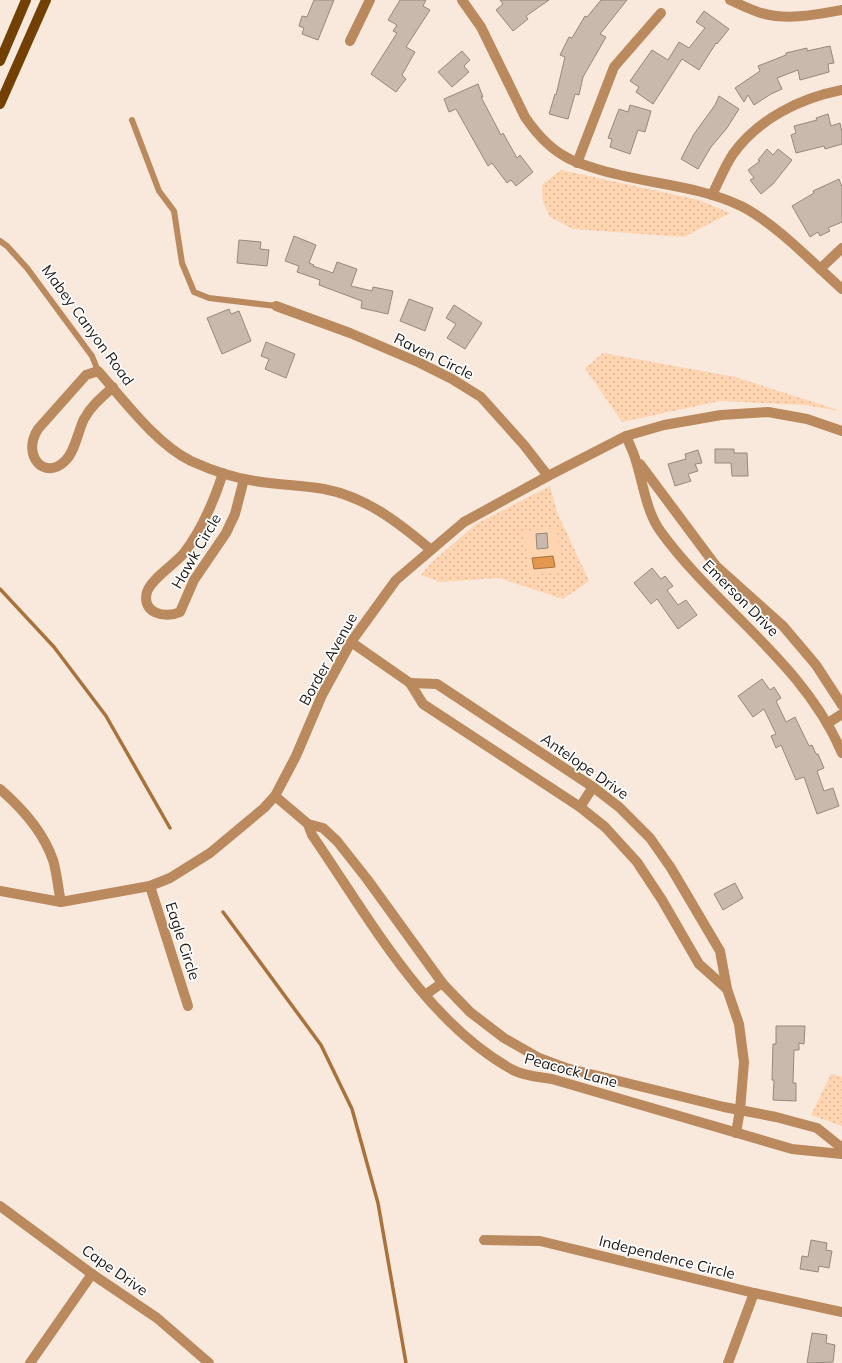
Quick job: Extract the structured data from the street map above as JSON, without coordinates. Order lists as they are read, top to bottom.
{
  "streets": {
    "street": [
      "Mabey Canyon Road",
      "Raven Circle",
      "Hawk Circle",
      "Emerson Drive",
      "Border Avenue",
      "Antelope Drive",
      "Eagle Circle",
      "Peacock Lane",
      "Independence Circle",
      "Cape Drive"
    ]
  },
  "crossings": [
    ["Mabey Canyon Road", "Hawk Circle"],
    ["Mabey Canyon Road", "Border Avenue"],
    ["Raven Circle", "Border Avenue"],
    ["Emerson Drive", "Border Avenue"],
    ["Border Avenue", "Antelope Drive"],
    ["Border Avenue", "Eagle Circle"],
    ["Border Avenue", "Peacock Lane"],
    ["Antelope Drive", "Peacock Lane"]
  ]
}
